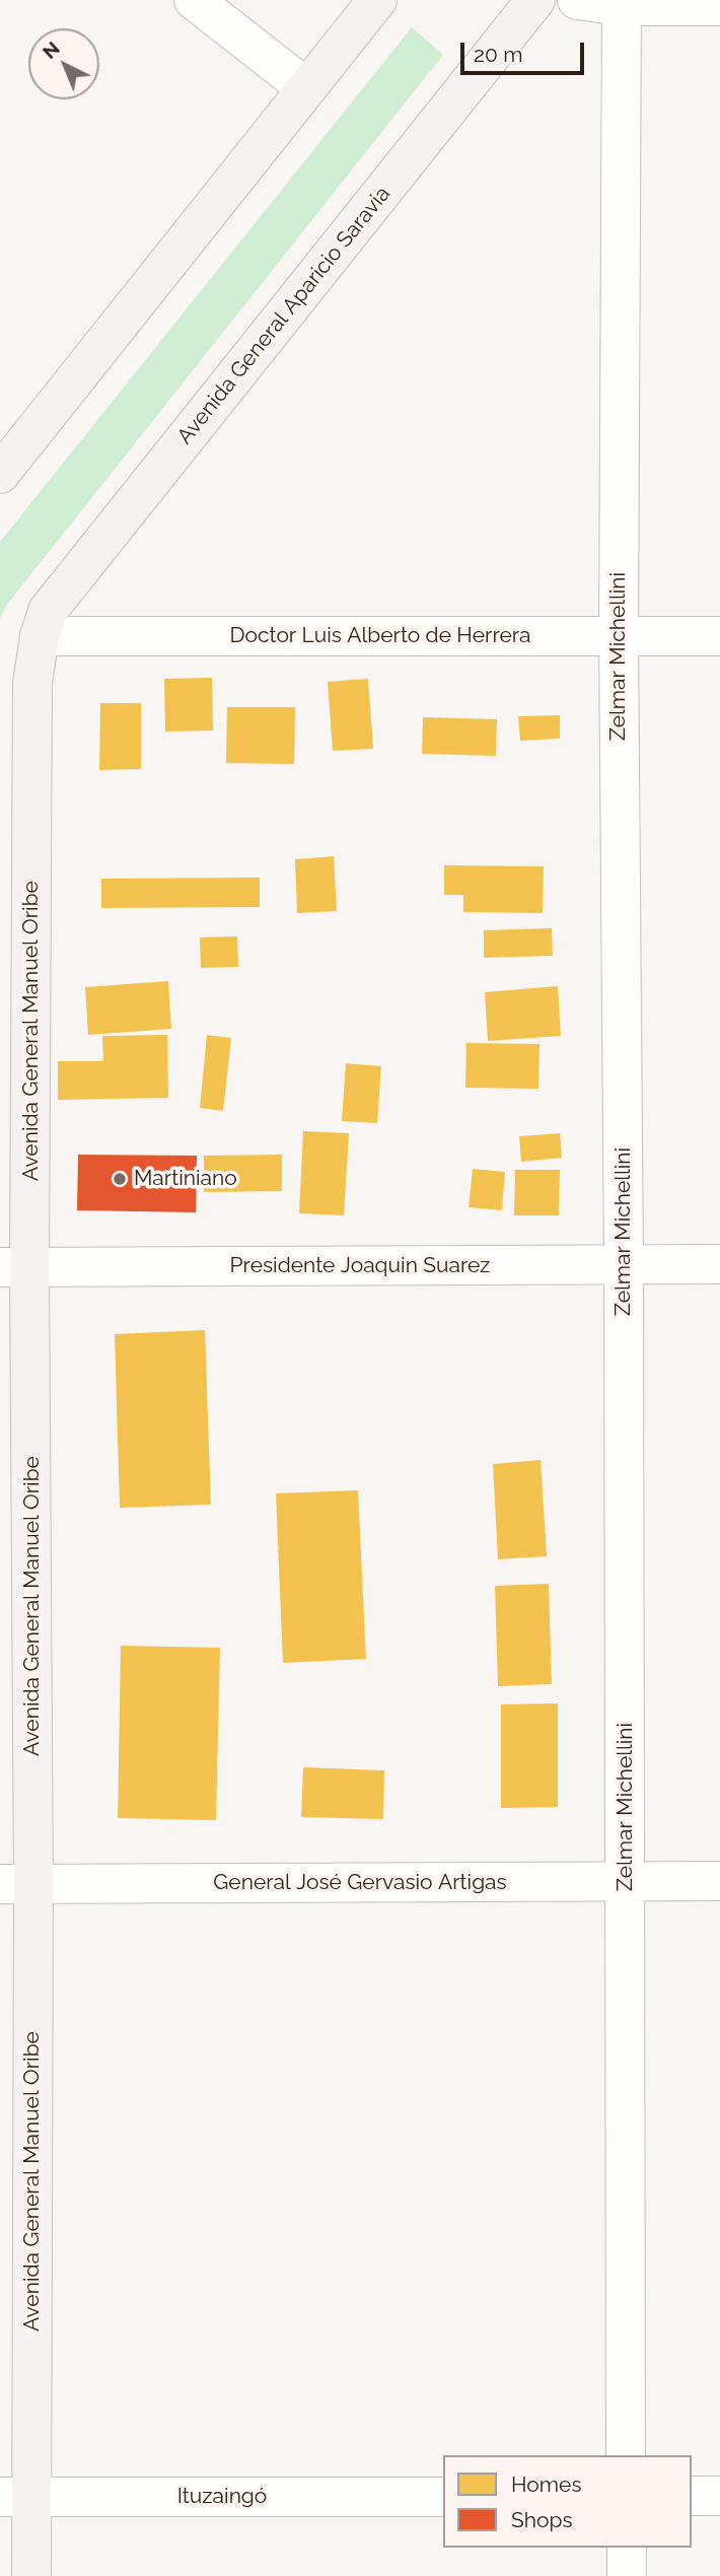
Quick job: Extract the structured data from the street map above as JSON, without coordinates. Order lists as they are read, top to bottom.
{
  "streets": {
    "main road": ["Avenida General Aparicio Saravia", "Avenida General Manuel Oribe"],
    "street": [
      "Doctor Luis Alberto de Herrera",
      "Zelmar Michellini",
      "Presidente Joaquin Suarez",
      "General José Gervasio Artigas",
      "Ituzaingó"
    ]
  },
  "crossings": [
    ["Avenida General Aparicio Saravia", "Doctor Luis Alberto de Herrera"],
    ["Avenida General Aparicio Saravia", "Avenida General Manuel Oribe"],
    ["Doctor Luis Alberto de Herrera", "Zelmar Michellini"],
    ["Doctor Luis Alberto de Herrera", "Avenida General Manuel Oribe"],
    ["Zelmar Michellini", "Presidente Joaquin Suarez"],
    ["Zelmar Michellini", "General José Gervasio Artigas"],
    ["Avenida General Manuel Oribe", "Presidente Joaquin Suarez"],
    ["Avenida General Manuel Oribe", "General José Gervasio Artigas"],
    ["Avenida General Manuel Oribe", "Ituzaingó"]
  ],
  "places": ["Martiniano"],
  "legend": ["Homes", "Shops"],
  "scale_bar": "20 m",
  "north": "top left"
}
